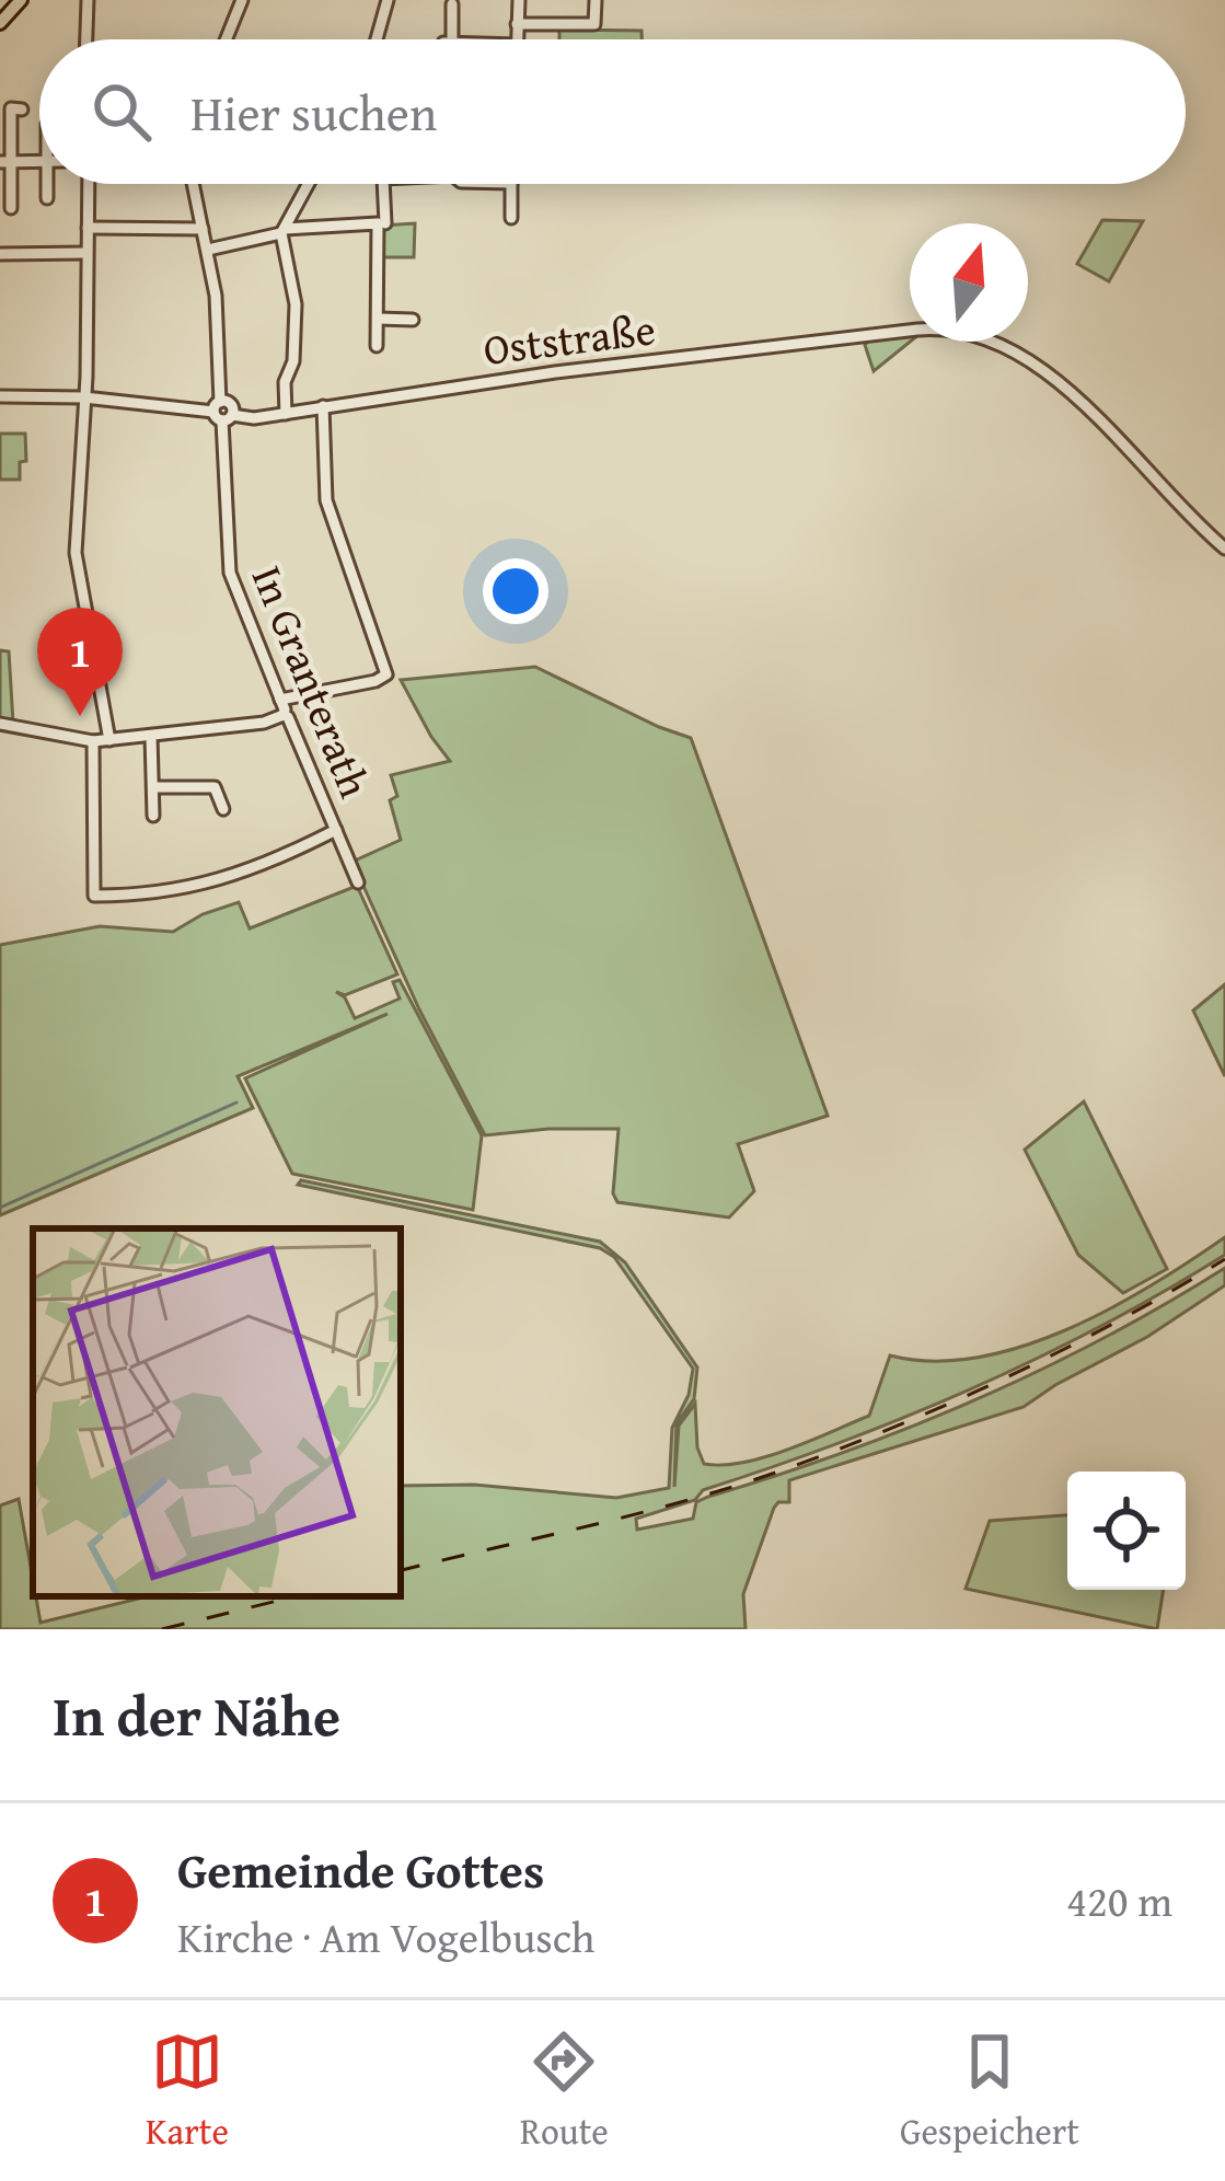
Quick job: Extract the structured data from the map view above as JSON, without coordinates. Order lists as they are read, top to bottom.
{
  "streets": {
    "street": ["Oststraße", "In Granterath"]
  },
  "crossings": [
    ["Oststraße", "In Granterath"]
  ],
  "north": "top",
  "page": {
    "search": "Hier suchen",
    "pins": "1",
    "heading": "In der Nähe",
    "list": [
      {
        "mark": "1",
        "name": "Gemeinde Gottes",
        "note": "Kirche · Am Vogelbusch",
        "value": "420 m"
      }
    ],
    "nav": ["Karte", "Route", "Gespeichert"]
  }
}
